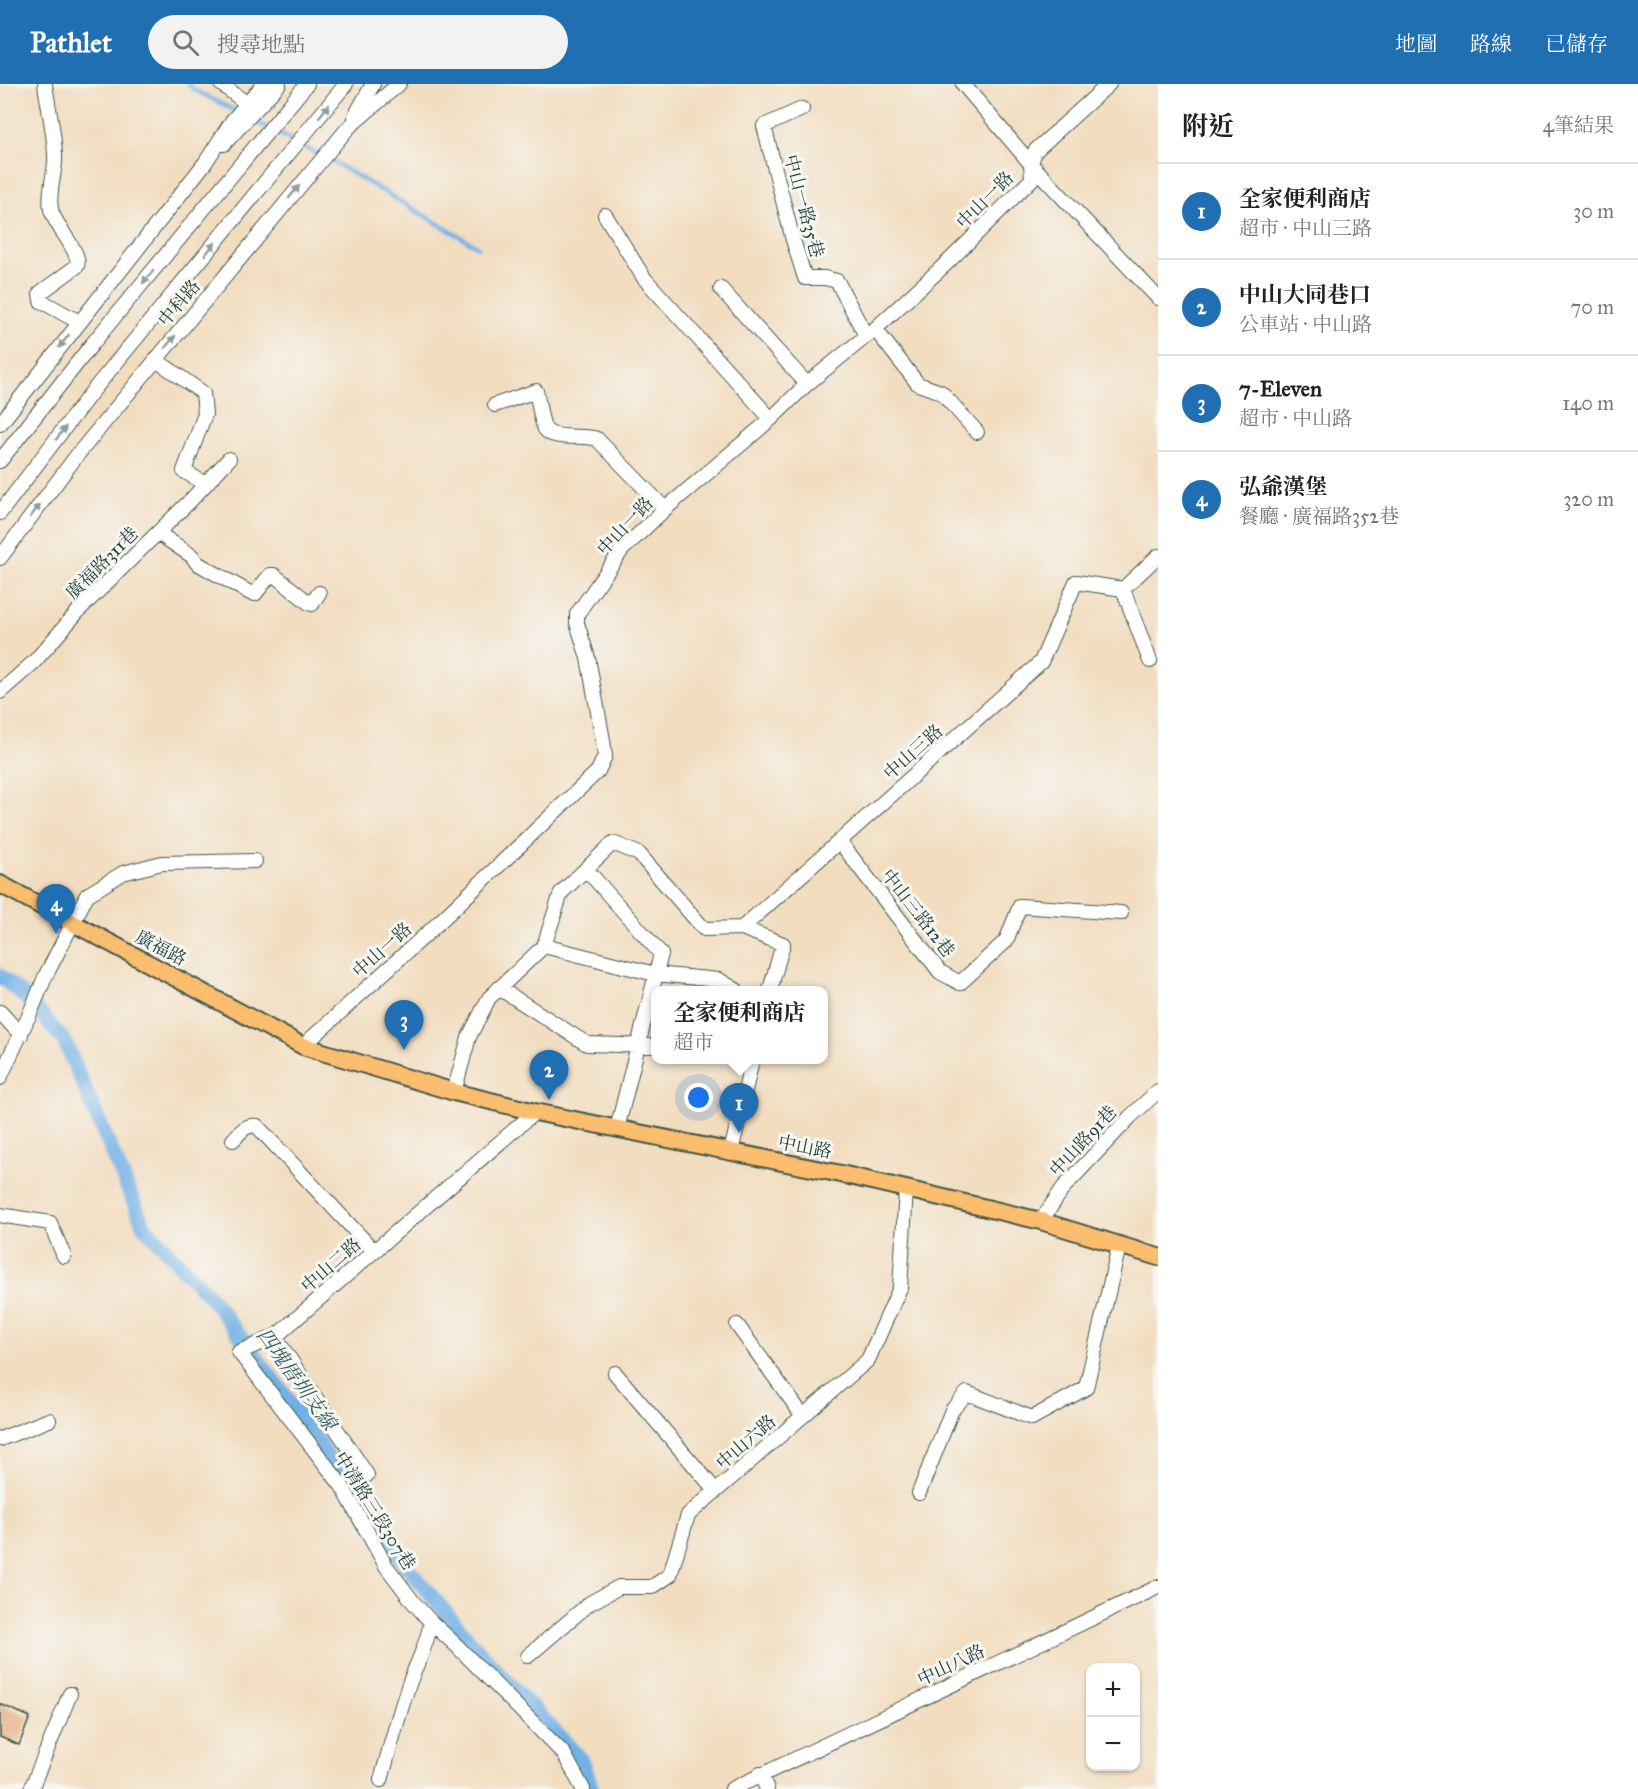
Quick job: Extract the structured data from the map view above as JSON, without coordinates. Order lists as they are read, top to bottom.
{
  "streets": {
    "main road": ["廣福路", "中山路"],
    "street": [
      "中山一路",
      "中山一路35巷",
      "中科路",
      "廣福路311巷",
      "中山三路",
      "中山三路12巷",
      "中山路91巷",
      "中山二路",
      "中山六路",
      "中清路三段307巷",
      "中山八路"
    ]
  },
  "crossings": [
    ["中山一路", "中山一路35巷"],
    ["中山一路", "廣福路"],
    ["中山一路", "中山路"],
    ["中山三路", "中山三路12巷"],
    ["廣福路", "中山路"],
    ["中山路91巷", "中山路"],
    ["中山路", "中山二路"],
    ["中山路", "中山六路"],
    ["中山二路", "中清路三段307巷"]
  ],
  "water": ["四塊厝圳支線"],
  "page": {
    "header": "Pathlet",
    "search": "搜尋地點",
    "nav": ["地圖", "路線", "已儲存"],
    "heading": ["附近", "4筆結果"],
    "list": [
      {
        "mark": "1",
        "name": "全家便利商店",
        "note": "超市 · 中山三路",
        "value": "30 m"
      },
      {
        "mark": "2",
        "name": "中山大同巷口",
        "note": "公車站 · 中山路",
        "value": "70 m"
      },
      {
        "mark": "3",
        "name": "7-Eleven",
        "note": "超市 · 中山路",
        "value": "140 m"
      },
      {
        "mark": "4",
        "name": "弘爺漢堡",
        "note": "餐廳 · 廣福路352巷",
        "value": "320 m"
      }
    ],
    "pins": [
      "4",
      "3",
      "2",
      "1"
    ],
    "popup": ["全家便利商店", "超市"],
    "map_buttons": ["+", "−"]
  }
}
